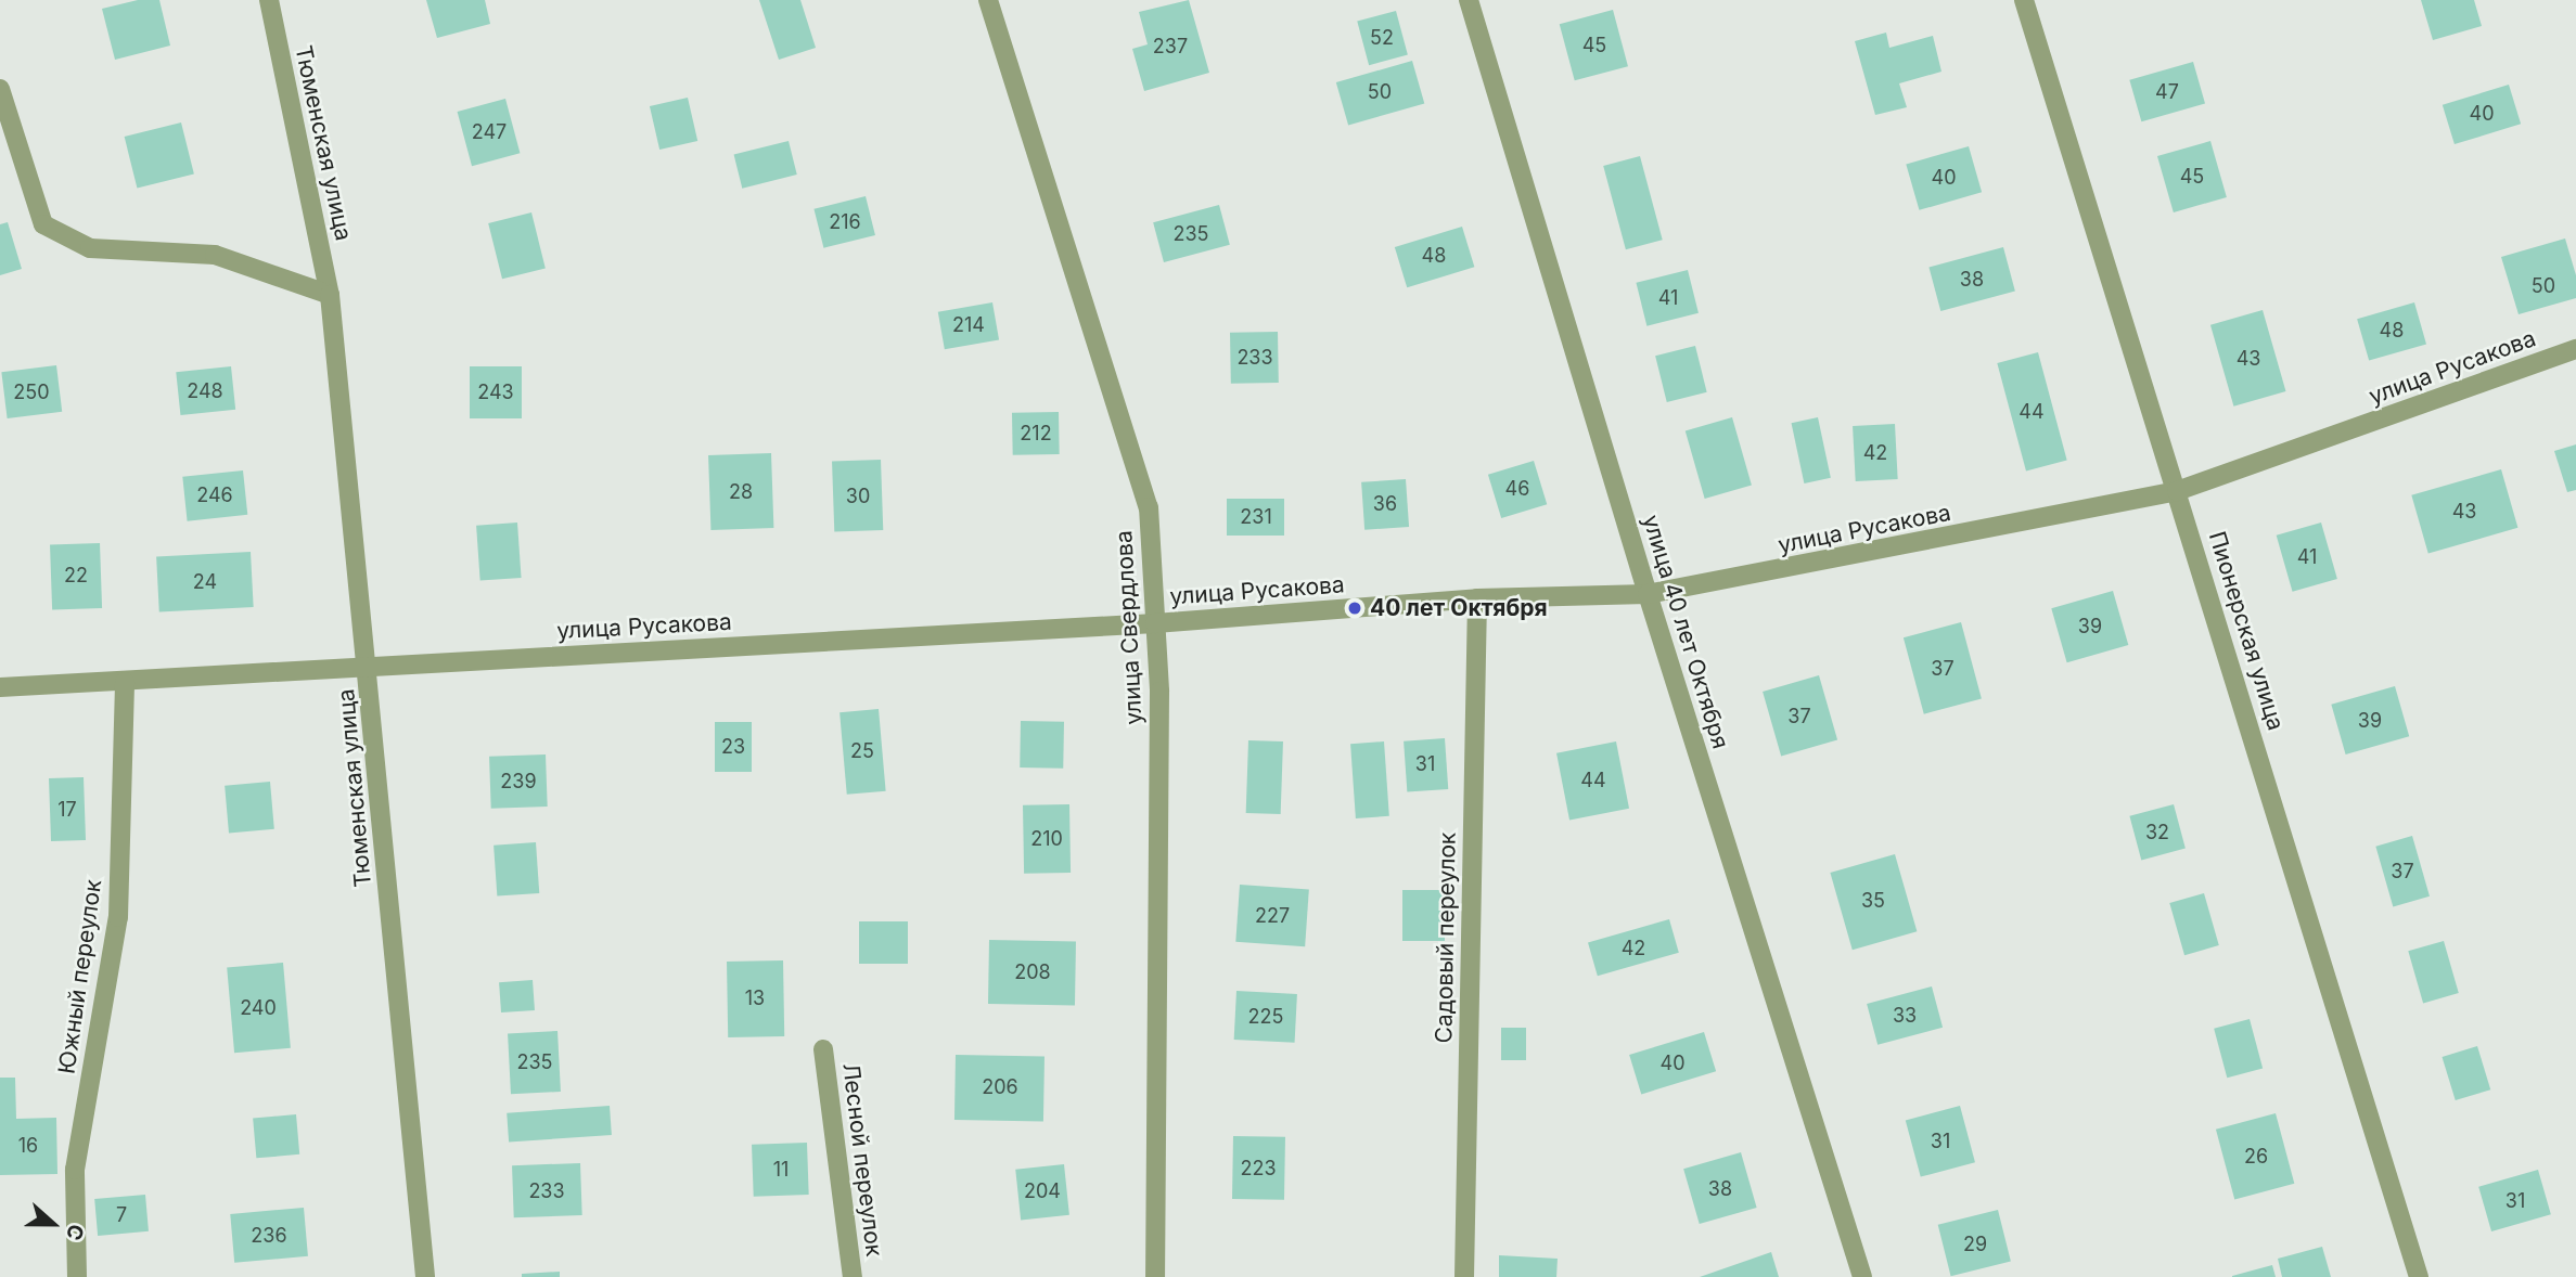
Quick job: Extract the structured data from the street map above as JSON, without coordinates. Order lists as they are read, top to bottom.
{
  "streets": {
    "street": [
      "Тюменская улица",
      "улица Русакова",
      "улица Свердлова",
      "Пионерская улица",
      "улица 40 лет Октября",
      "Садовый переулок",
      "Южный переулок",
      "Лесной переулок"
    ]
  },
  "crossings": [
    ["Тюменская улица", "улица Русакова"],
    ["улица Русакова", "улица Свердлова"],
    ["улица Русакова", "Пионерская улица"],
    ["улица Русакова", "улица 40 лет Октября"],
    ["улица Русакова", "Садовый переулок"],
    ["улица Русакова", "Южный переулок"]
  ],
  "places": ["40 лет Октября"],
  "house_numbers": [
    "52",
    "45",
    "237",
    "50",
    "47",
    "40",
    "247",
    "45",
    "40",
    "216",
    "235",
    "48",
    "38",
    "50",
    "41",
    "214",
    "48",
    "233",
    "43",
    "248",
    "250",
    "243",
    "44",
    "212",
    "42",
    "46",
    "28",
    "246",
    "30",
    "36",
    "43",
    "231",
    "41",
    "22",
    "24",
    "39",
    "37",
    "37",
    "39",
    "23",
    "25",
    "31",
    "44",
    "239",
    "17",
    "32",
    "210",
    "37",
    "35",
    "227",
    "42",
    "208",
    "13",
    "240",
    "33",
    "225",
    "235",
    "40",
    "206",
    "31",
    "16",
    "26",
    "223",
    "11",
    "38",
    "233",
    "204",
    "31",
    "7",
    "236",
    "29"
  ],
  "north": "right"
}
